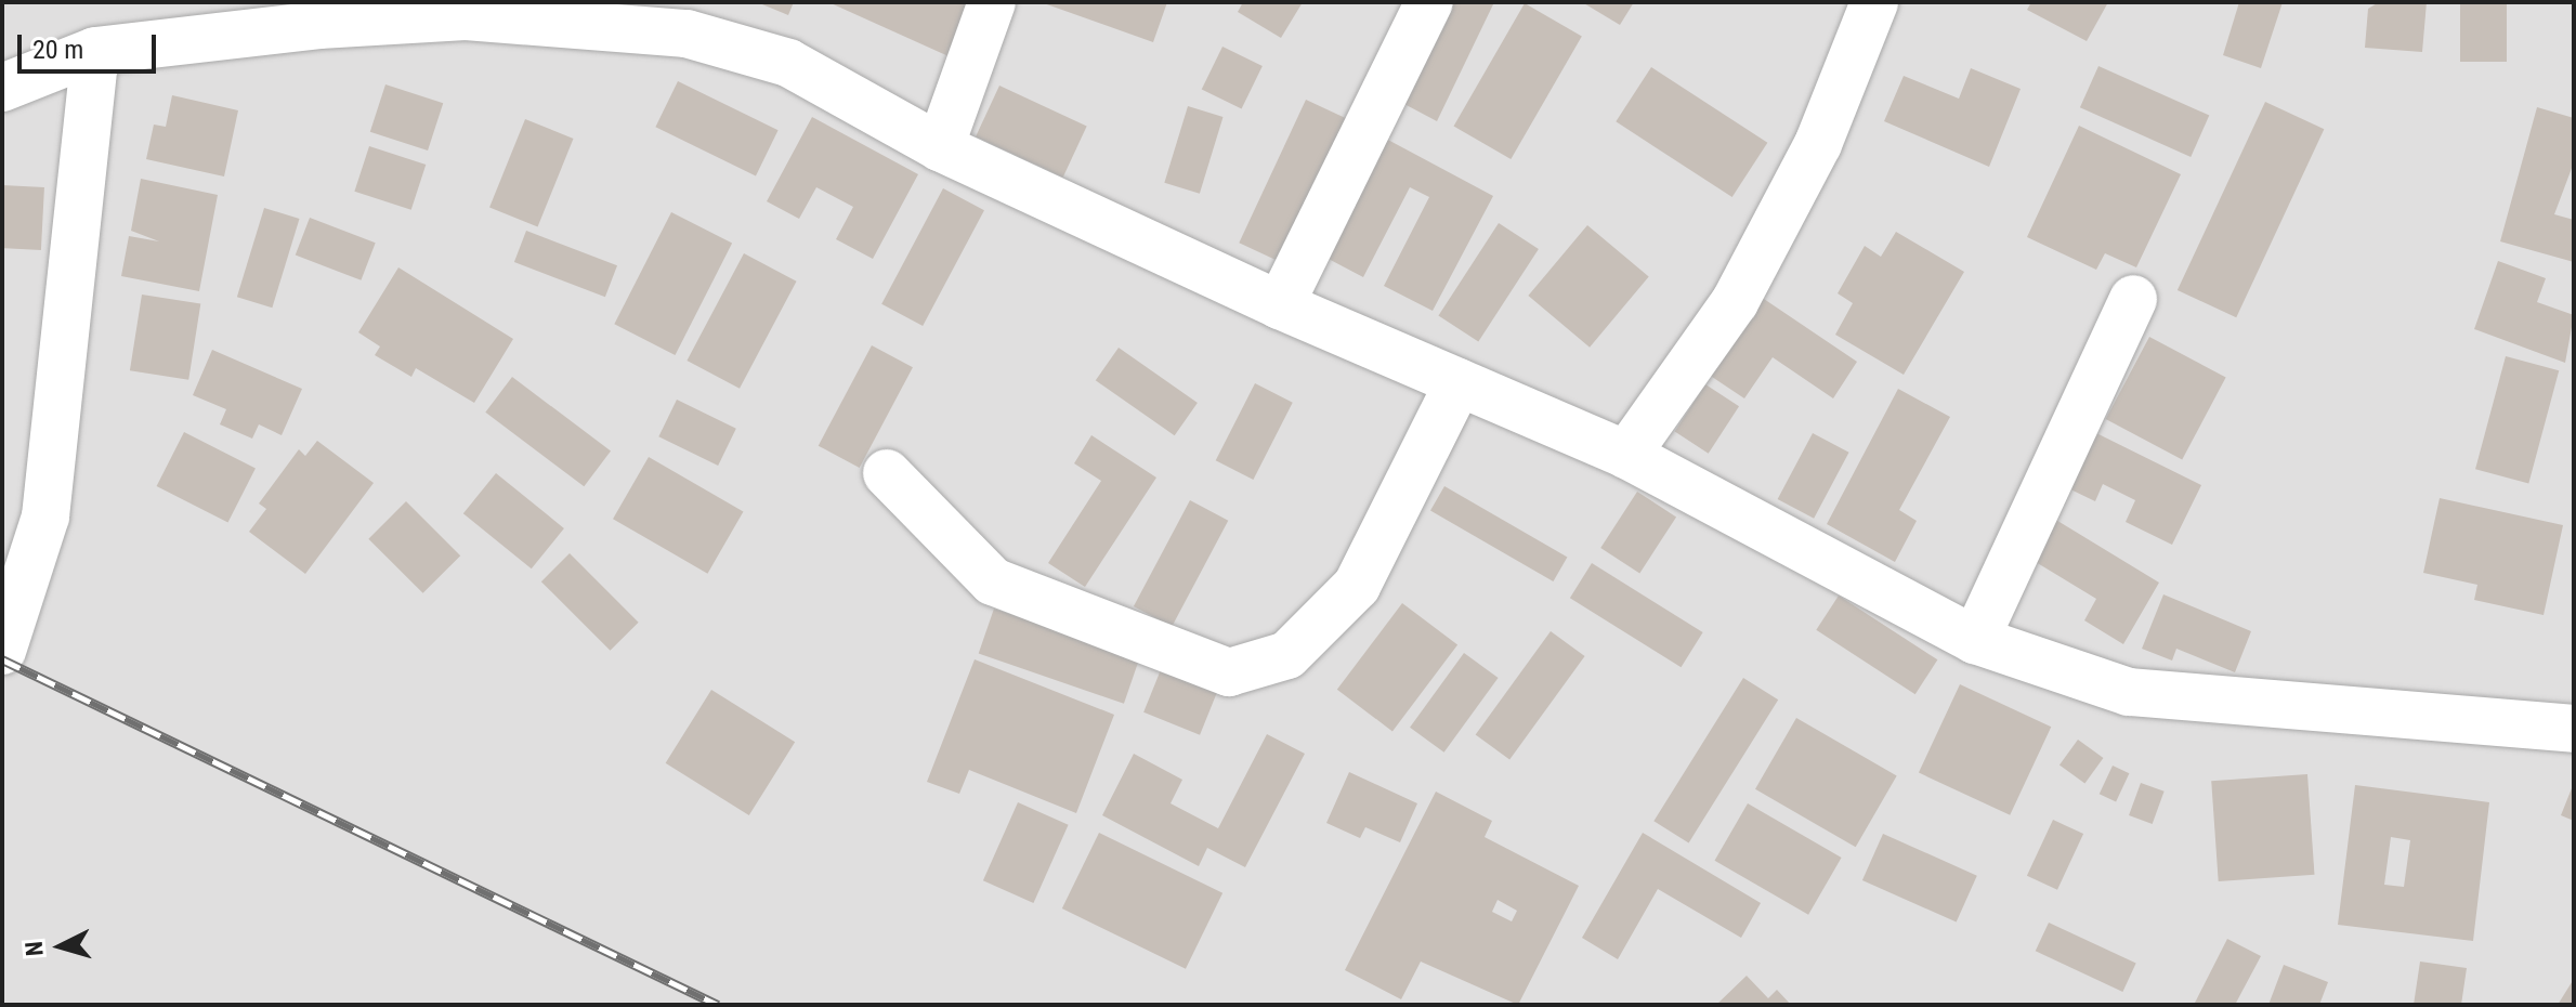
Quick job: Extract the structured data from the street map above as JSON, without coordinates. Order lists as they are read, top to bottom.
{
  "scale_bar": "20 m",
  "north": "left"
}
